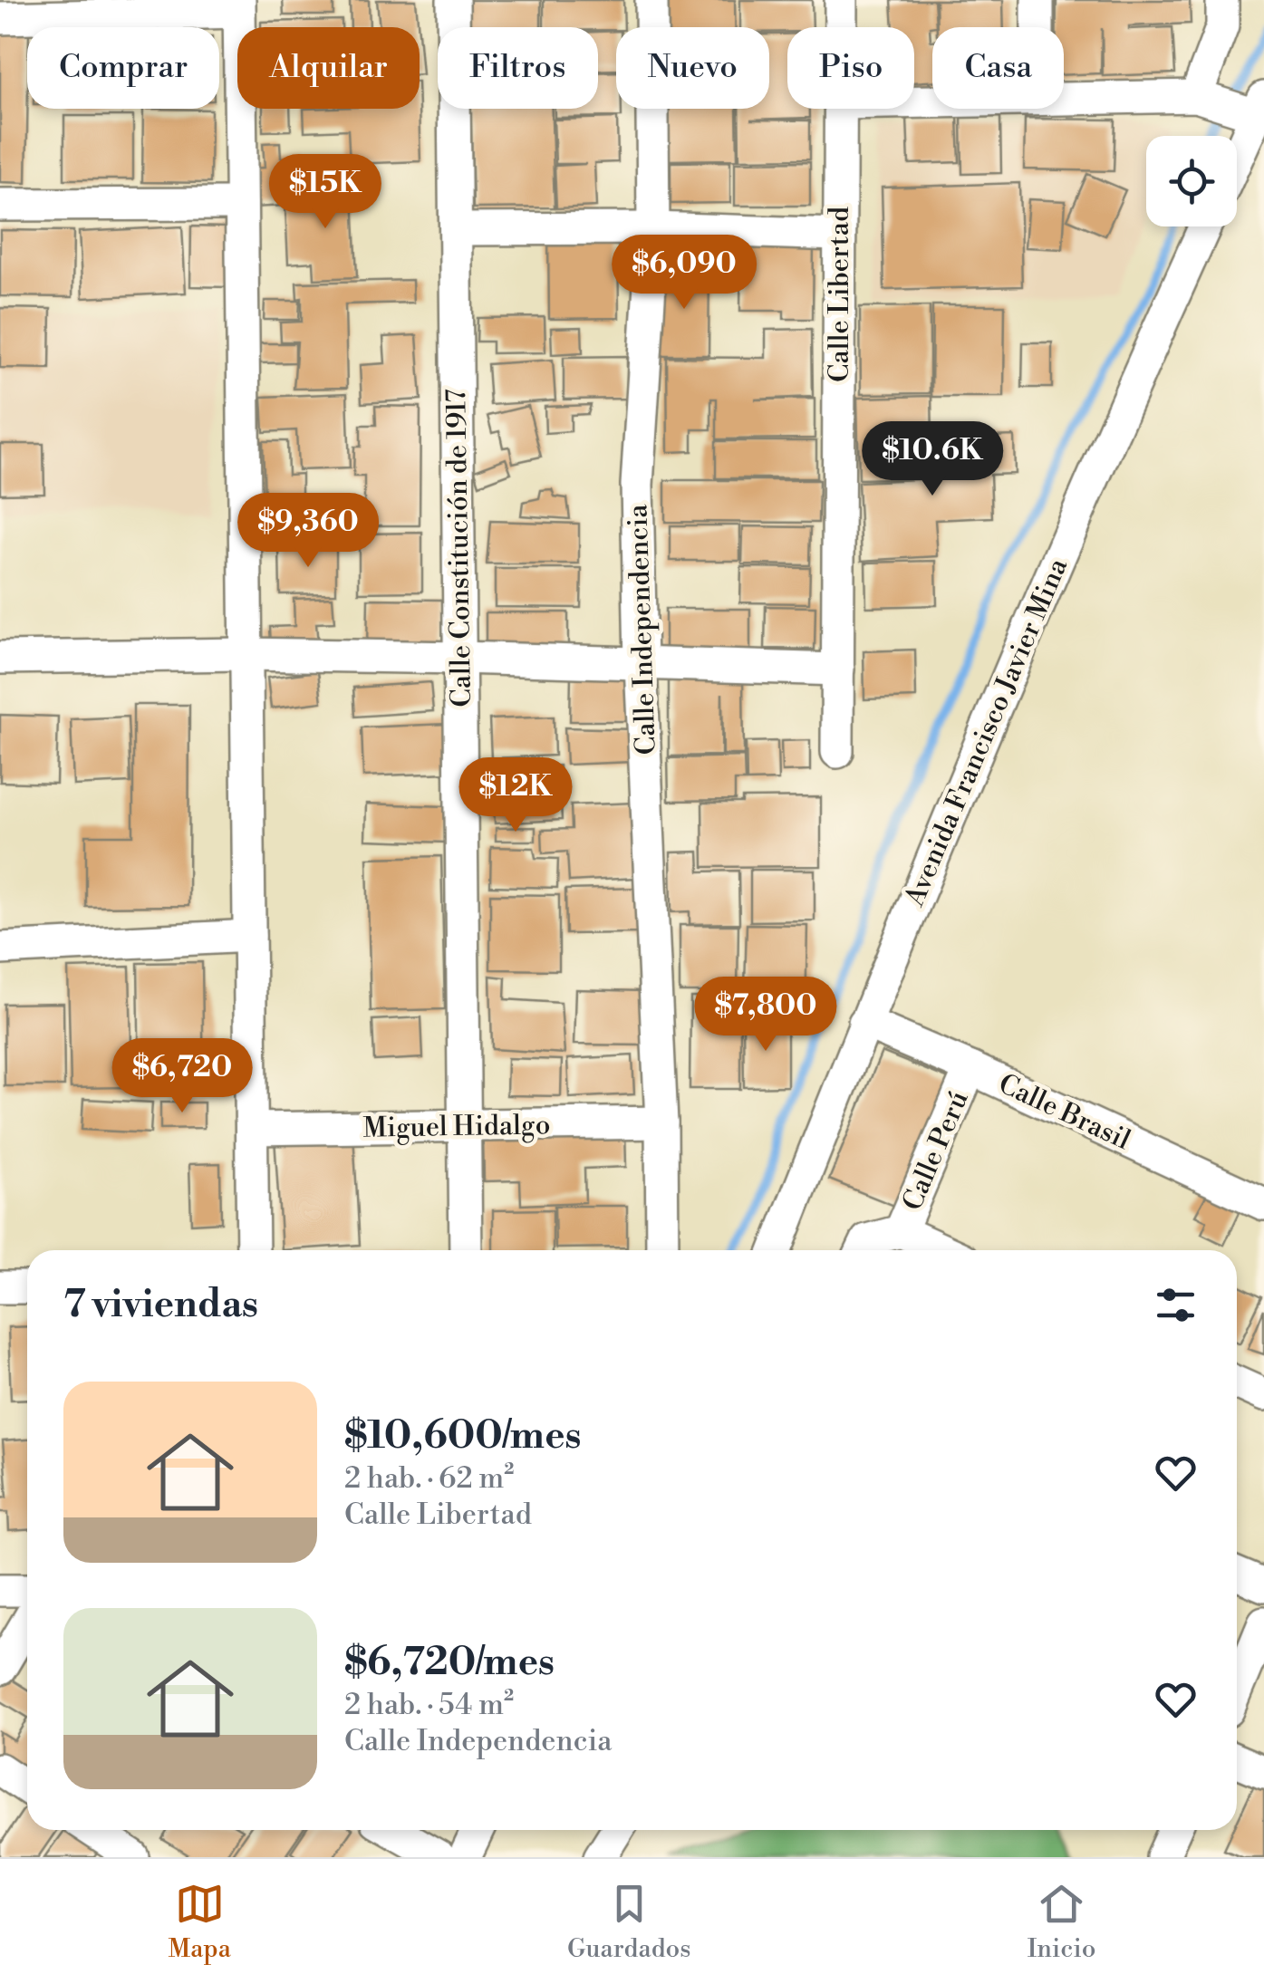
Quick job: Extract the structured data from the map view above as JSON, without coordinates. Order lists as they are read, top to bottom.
{
  "streets": {
    "street": [
      "Calle Libertad",
      "Calle Constitución de 1917",
      "Calle Independencia",
      "Avenida Francisco Javier Mina",
      "Calle Brasil",
      "Miguel Hidalgo",
      "Calle Perú"
    ]
  },
  "crossings": [
    ["Calle Constitución de 1917", "Miguel Hidalgo"],
    ["Calle Independencia", "Miguel Hidalgo"],
    ["Avenida Francisco Javier Mina", "Calle Brasil"],
    ["Calle Brasil", "Calle Perú"]
  ],
  "page": {
    "chip": [
      "Comprar",
      "Alquilar",
      "Filtros",
      "Nuevo",
      "Piso",
      "Casa"
    ],
    "price": [
      "$15K",
      "$6,090",
      "$10.6K",
      "$9,360",
      "$12K",
      "$7,800",
      "$6,720"
    ],
    "heading": "7 viviendas",
    "list": [
      {
        "name": "$10,600/mes",
        "note": "2 hab. · 62 m² · Calle Libertad"
      },
      {
        "name": "$6,720/mes",
        "note": "2 hab. · 54 m² · Calle Independencia"
      }
    ],
    "tabs": ["Mapa", "Guardados", "Inicio"]
  }
}
